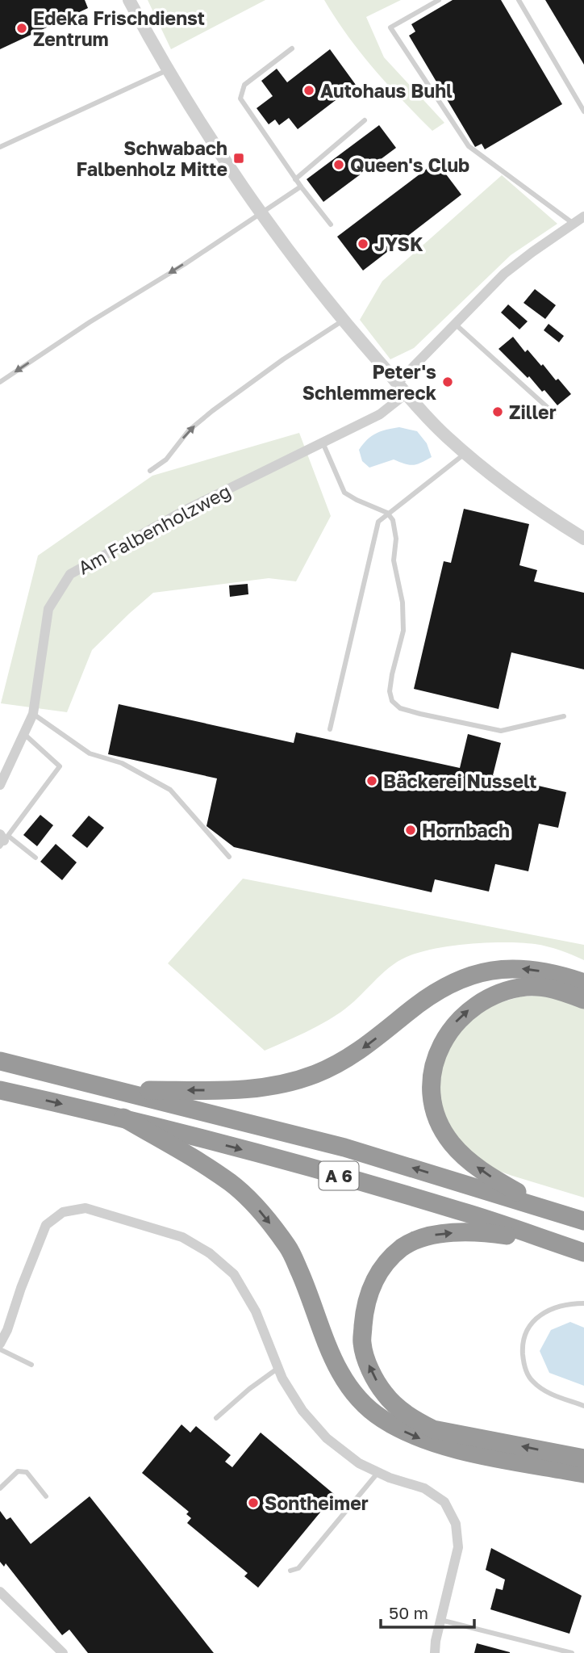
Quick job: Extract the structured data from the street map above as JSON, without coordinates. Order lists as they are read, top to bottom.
{
  "streets": {
    "highway": ["A 6"],
    "street": ["Am Falbenholzweg"]
  },
  "places": {
    "other": [
      "Edeka Frischdienst Zentrum",
      "Autohaus Buhl",
      "Queen's Club",
      "JYSK",
      "Peter's Schlemmereck",
      "Ziller",
      "Bäckerei Nusselt",
      "Hornbach",
      "Sontheimer"
    ],
    "transit": ["Schwabach Falbenholz Mitte"]
  },
  "scale_bar": "50 m"
}
